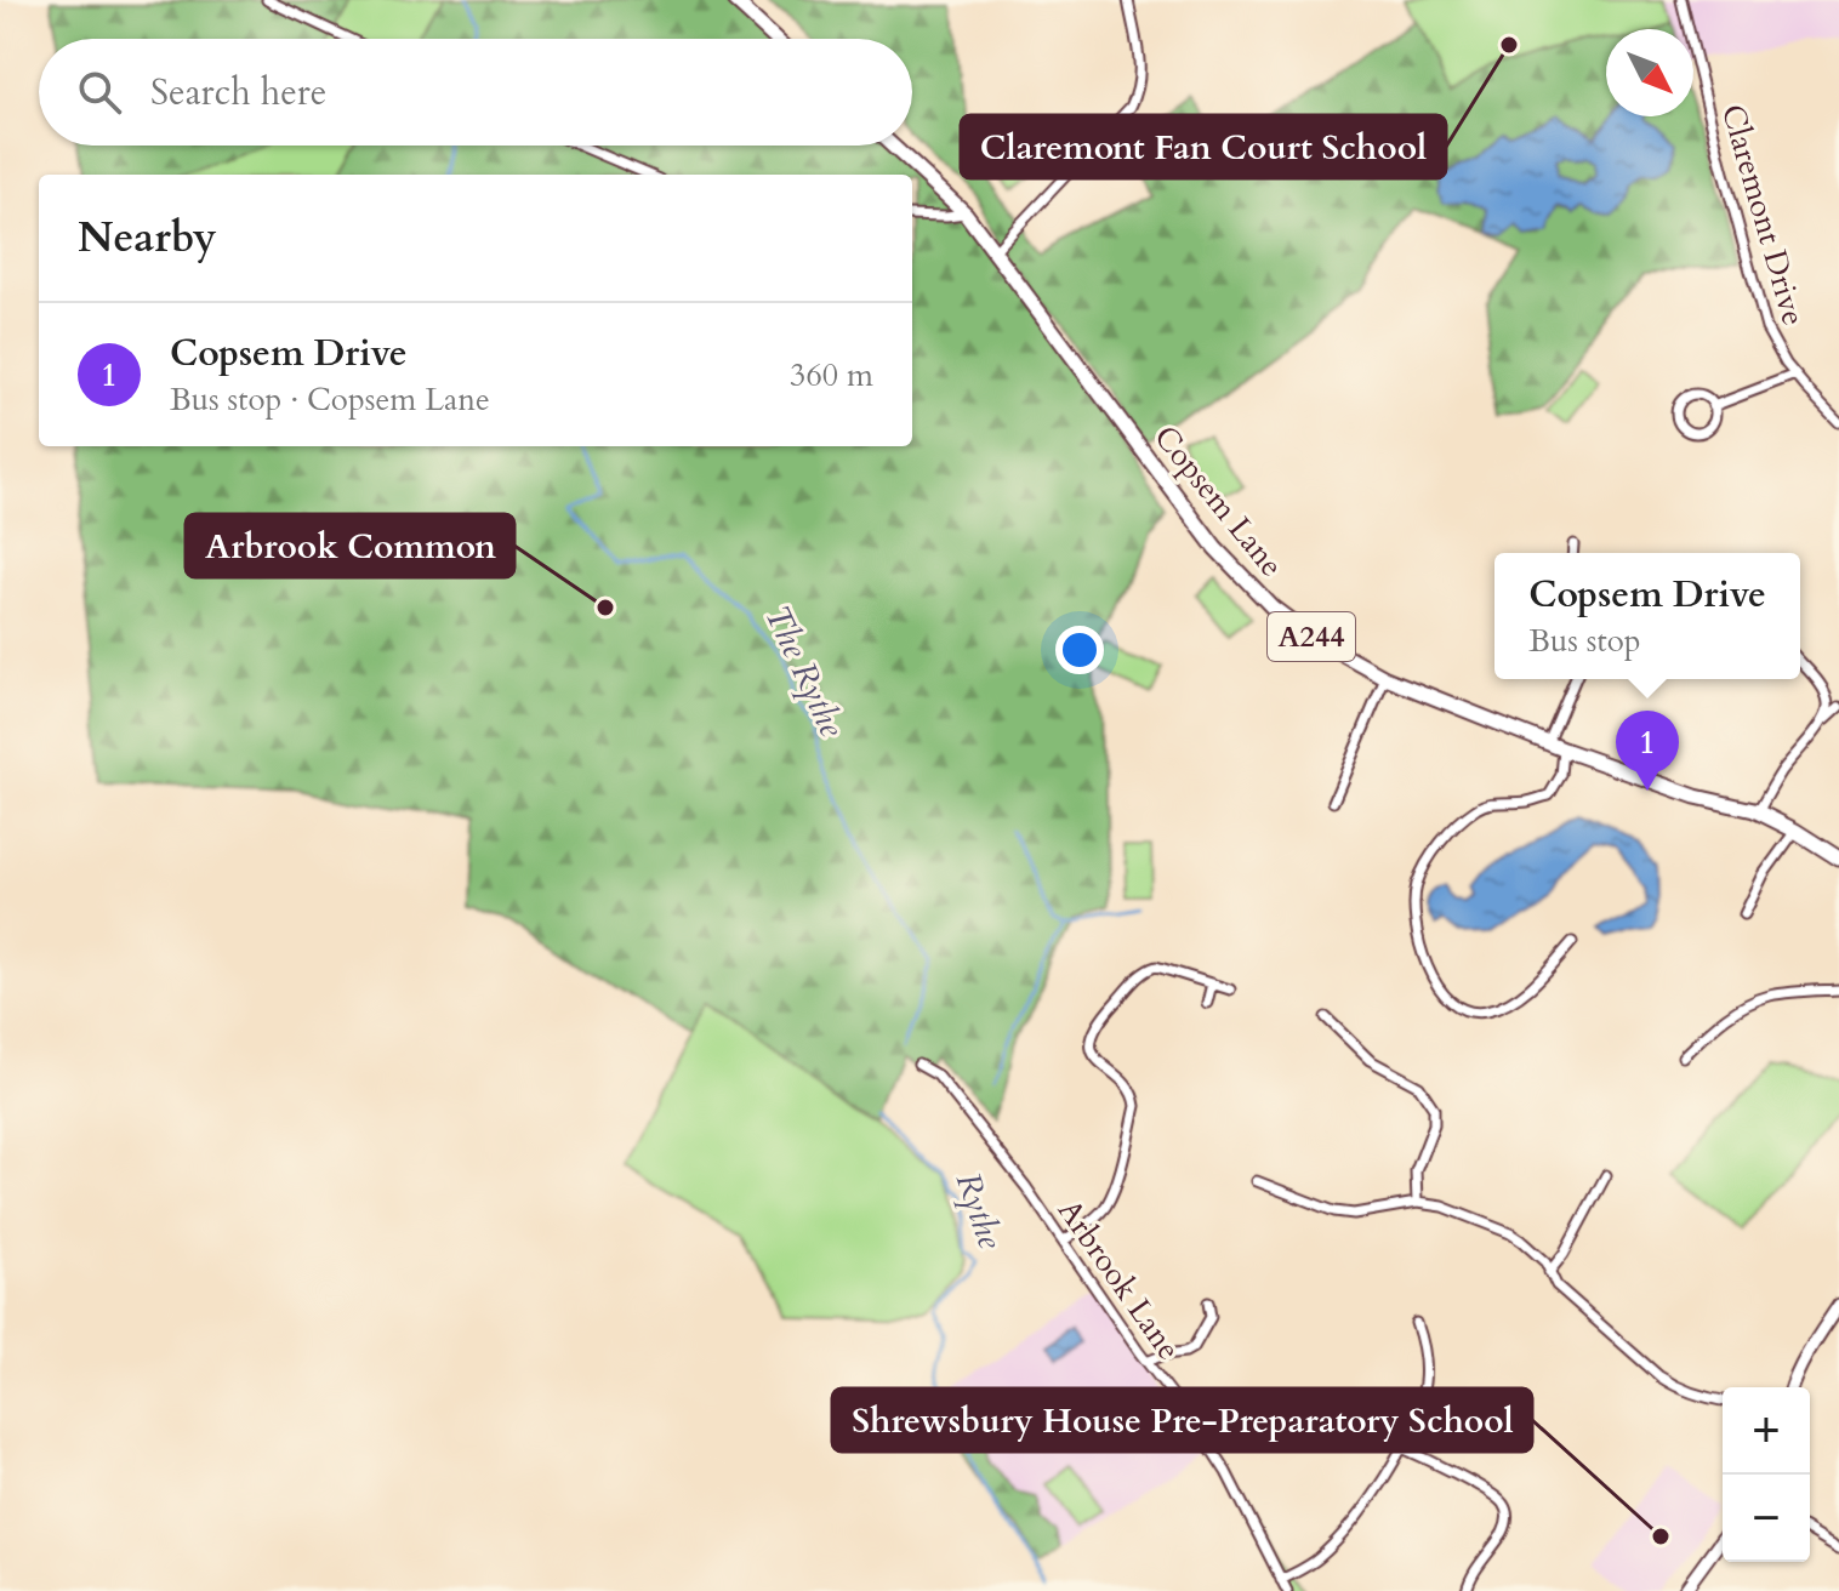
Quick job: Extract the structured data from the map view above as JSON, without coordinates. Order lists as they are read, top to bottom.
{
  "streets": {
    "main road": ["Copsem Lane", "A244"],
    "street": ["Claremont Drive", "Arbrook Lane"]
  },
  "water": ["The Rythe", "Rythe"],
  "places": ["Claremont Fan Court School", "Arbrook Common", "Shrewsbury House Pre-Preparatory School"],
  "north": "bottom right",
  "page": {
    "search": "Search here",
    "heading": "Nearby",
    "list": [
      {
        "mark": "1",
        "name": "Copsem Drive",
        "note": "Bus stop · Copsem Lane",
        "value": "360 m"
      }
    ],
    "popup": ["Copsem Drive", "Bus stop"],
    "pins": "1",
    "map_buttons": ["+", "−"]
  }
}
